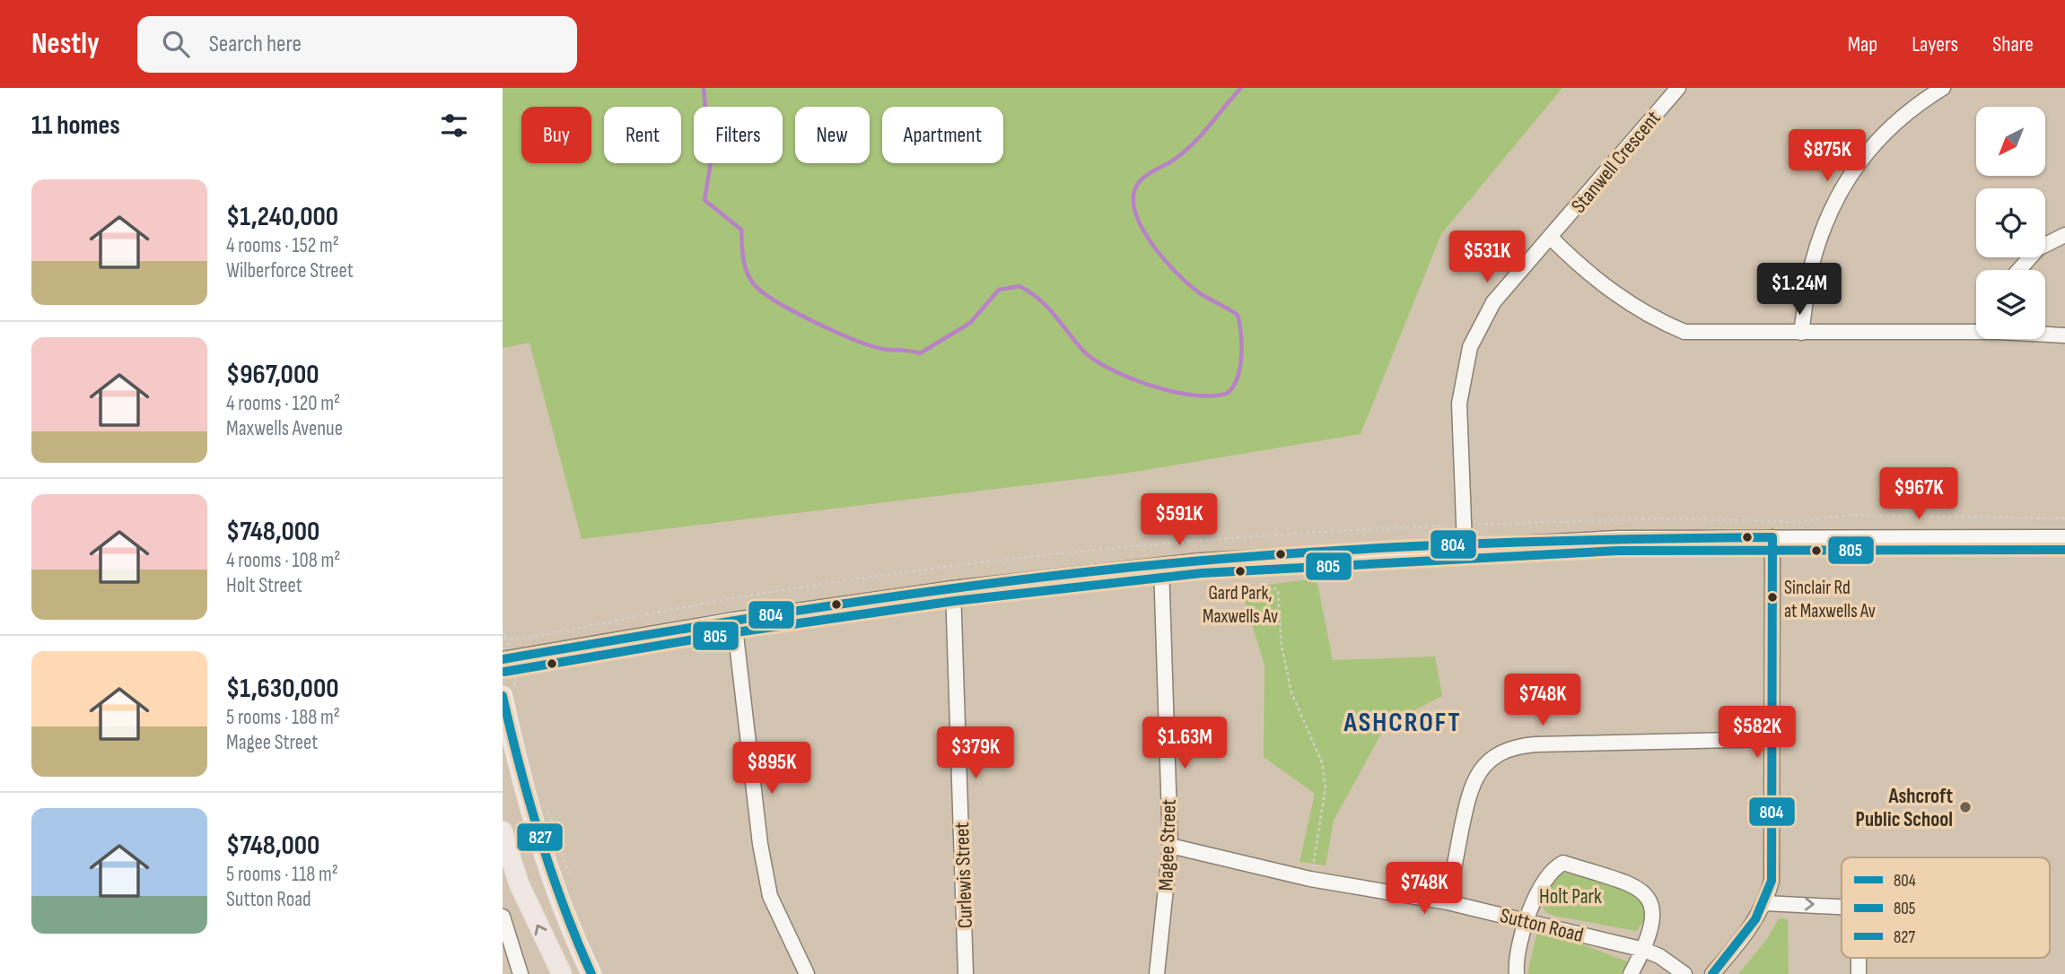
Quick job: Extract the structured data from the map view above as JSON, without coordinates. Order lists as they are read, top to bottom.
{
  "streets": {
    "street": [
      "Stanwell Crescent",
      "Magee Street",
      "Curlewis Street",
      "Sutton Road"
    ]
  },
  "crossings": [
    ["Magee Street", "Sutton Road"]
  ],
  "districts": ["ASHCROFT"],
  "parks": ["Holt Park"],
  "places": ["Gard Park, Maxwells Av", "Sinclair Rd at Maxwells Av", "Ashcroft Public School"],
  "lines": ["transit line 804", "transit line 805", "transit line 827"],
  "legend": ["804", "805", "827"],
  "north": "bottom left",
  "page": {
    "header": "Nestly",
    "search": "Search here",
    "nav": ["Map", "Layers", "Share"],
    "heading": "11 homes",
    "chip": [
      "Buy",
      "Rent",
      "Filters",
      "New",
      "Apartment"
    ],
    "price": [
      "$875K",
      "$531K",
      "$1.24M",
      "$967K",
      "$591K",
      "$748K",
      "$582K",
      "$1.63M",
      "$379K",
      "$895K",
      "$748K"
    ],
    "list": [
      {
        "name": "$1,240,000",
        "note": "4 rooms · 152 m² · Wilberforce Street"
      },
      {
        "name": "$967,000",
        "note": "4 rooms · 120 m² · Maxwells Avenue"
      },
      {
        "name": "$748,000",
        "note": "4 rooms · 108 m² · Holt Street"
      },
      {
        "name": "$1,630,000",
        "note": "5 rooms · 188 m² · Magee Street"
      },
      {
        "name": "$748,000",
        "note": "5 rooms · 118 m² · Sutton Road"
      }
    ]
  }
}
